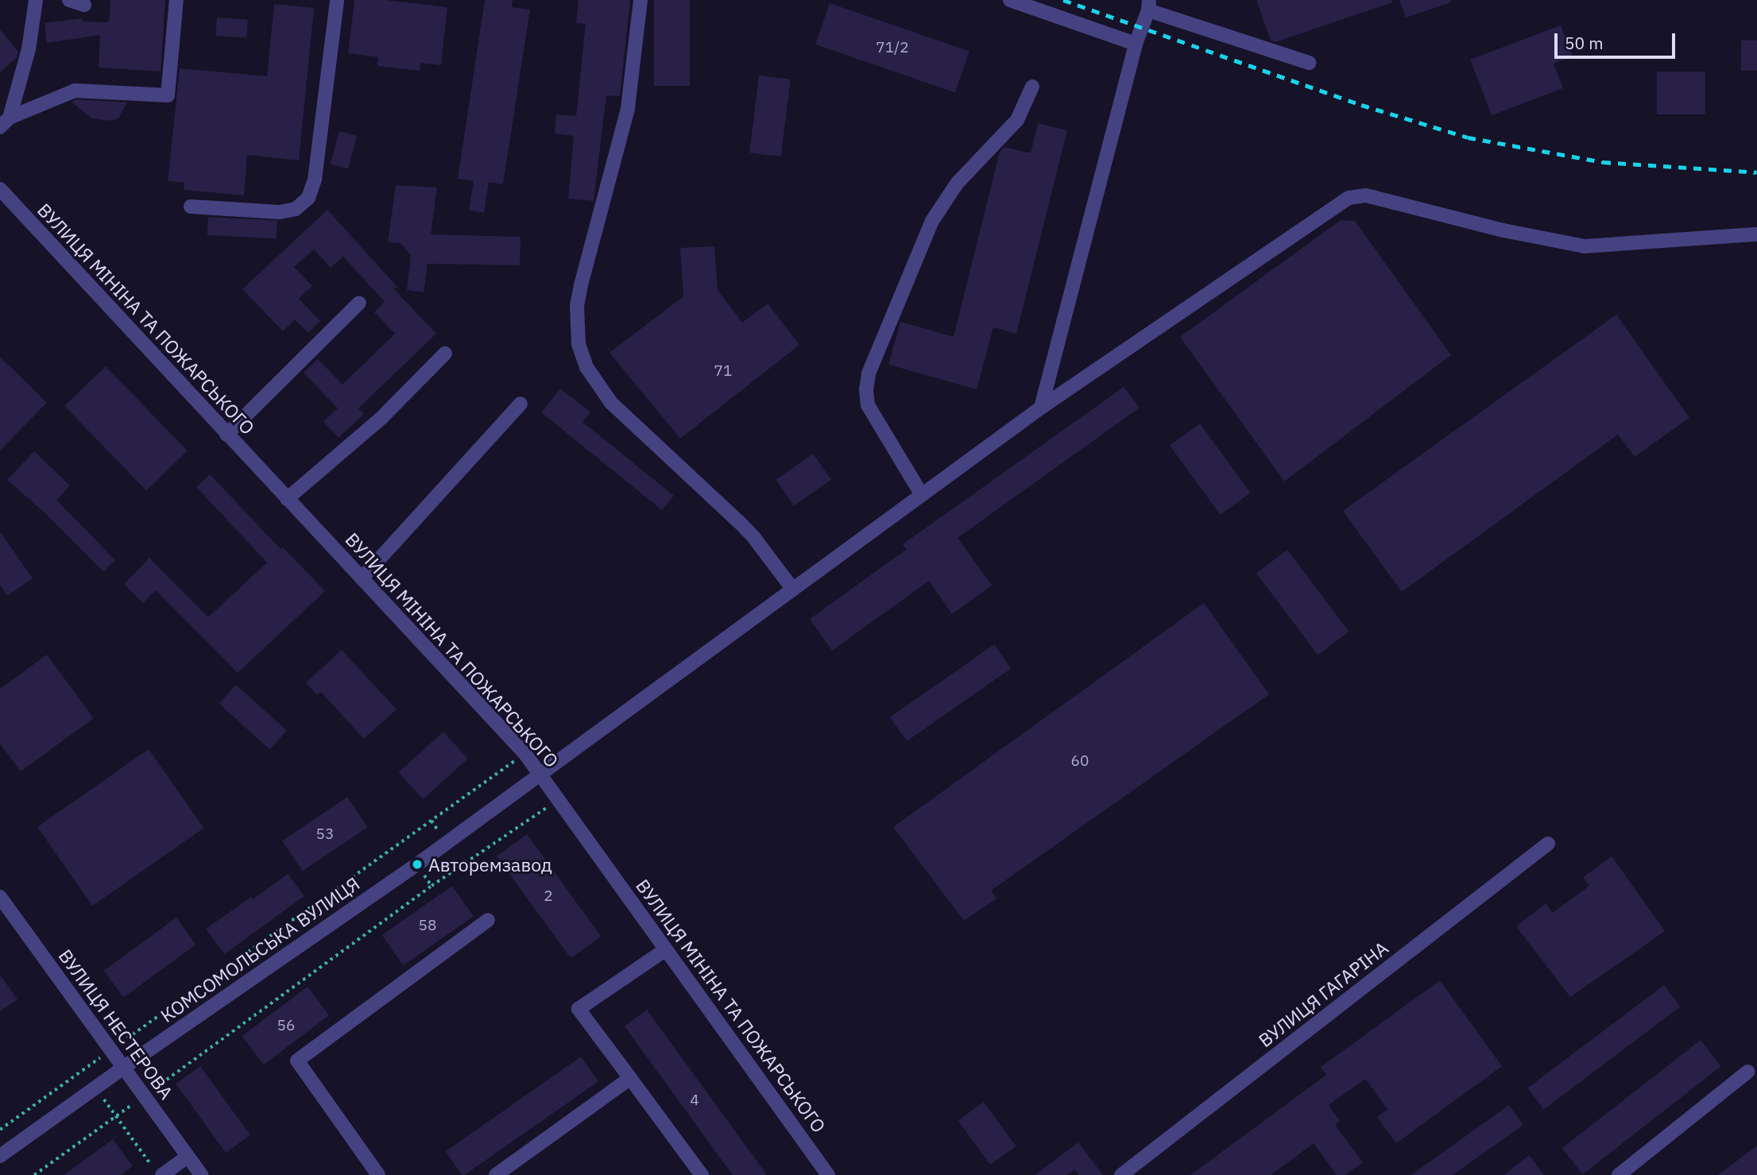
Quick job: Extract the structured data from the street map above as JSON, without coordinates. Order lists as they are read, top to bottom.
{
  "streets": {
    "street": [
      "ВУЛИЦЯ МІНІНА ТА ПОЖАРСЬКОГО",
      "КОМСОМОЛЬСЬКА ВУЛИЦЯ",
      "ВУЛИЦЯ ГАГАРІНА",
      "ВУЛИЦЯ НЕСТЕРОВА"
    ]
  },
  "crossings": [
    ["ВУЛИЦЯ МІНІНА ТА ПОЖАРСЬКОГО", "КОМСОМОЛЬСЬКА ВУЛИЦЯ"],
    ["КОМСОМОЛЬСЬКА ВУЛИЦЯ", "ВУЛИЦЯ НЕСТЕРОВА"]
  ],
  "places": ["Авторемзавод"],
  "house_numbers": [
    "71/2",
    "71",
    "60",
    "53",
    "2",
    "58",
    "56",
    "4"
  ],
  "scale_bar": "50 m"
}
